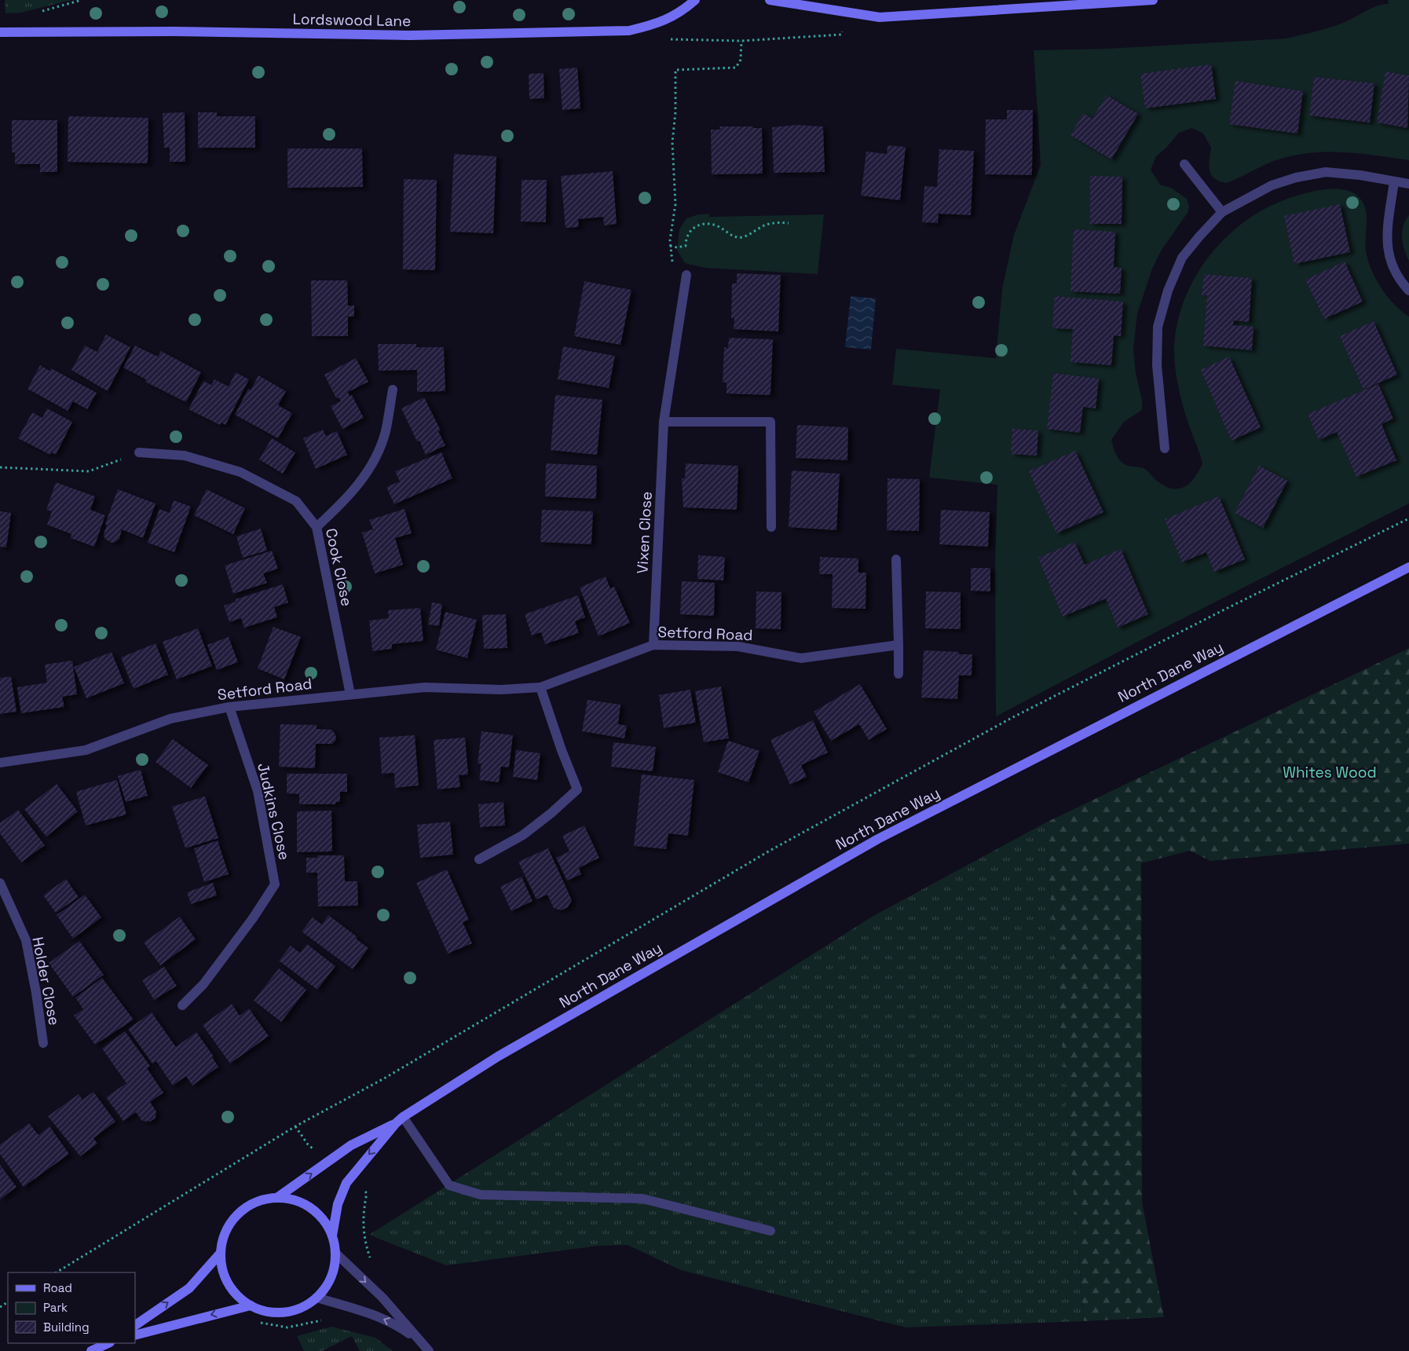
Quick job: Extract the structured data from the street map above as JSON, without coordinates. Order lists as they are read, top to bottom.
{
  "streets": {
    "street": [
      "Lordswood Lane",
      "Vixen Close",
      "Cook Close",
      "Setford Road",
      "North Dane Way",
      "Judkins Close",
      "Holder Close"
    ]
  },
  "crossings": [
    ["Vixen Close", "Setford Road"],
    ["Cook Close", "Setford Road"],
    ["Setford Road", "Judkins Close"]
  ],
  "parks": ["Whites Wood"],
  "legend": ["Road", "Park", "Building"]
}
